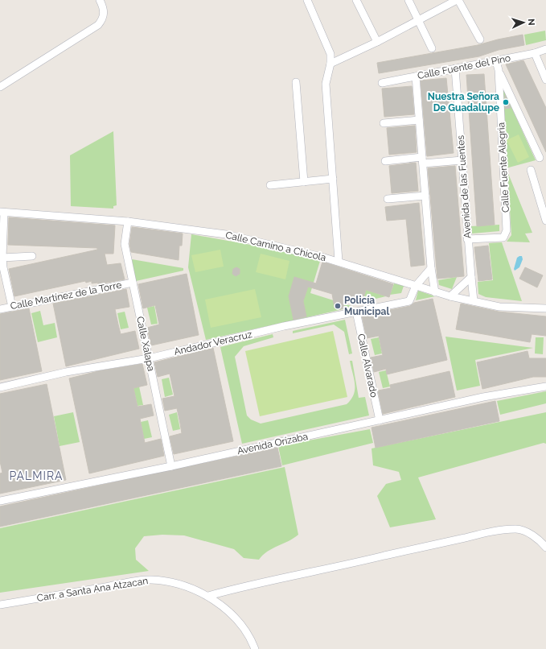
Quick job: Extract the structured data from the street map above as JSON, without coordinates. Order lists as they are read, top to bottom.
{
  "streets": {
    "street": [
      "Calle Fuente del Pino",
      "Calle Fuente Alegria",
      "Avenida de las Fuentes",
      "Calle Camino a Chicola",
      "Calle Martínez de la Torre",
      "Andador Veracruz",
      "Calle Xalapa",
      "Calle Alvarado",
      "Avenida Orizaba",
      "Carr. a Santa Ana Atzacan"
    ]
  },
  "crossings": [
    ["Calle Fuente del Pino", "Calle Fuente Alegria"],
    ["Calle Fuente del Pino", "Avenida de las Fuentes"],
    ["Calle Fuente Alegria", "Avenida de las Fuentes"],
    ["Avenida de las Fuentes", "Calle Camino a Chicola"],
    ["Calle Camino a Chicola", "Andador Veracruz"],
    ["Calle Camino a Chicola", "Calle Xalapa"],
    ["Calle Martínez de la Torre", "Calle Xalapa"],
    ["Andador Veracruz", "Calle Xalapa"],
    ["Andador Veracruz", "Calle Alvarado"],
    ["Calle Xalapa", "Avenida Orizaba"],
    ["Calle Alvarado", "Avenida Orizaba"]
  ],
  "districts": ["PALMIRA"],
  "places": ["Nuestra Señora De Guadalupe", "Policía Municipal"],
  "north": "right"
}
